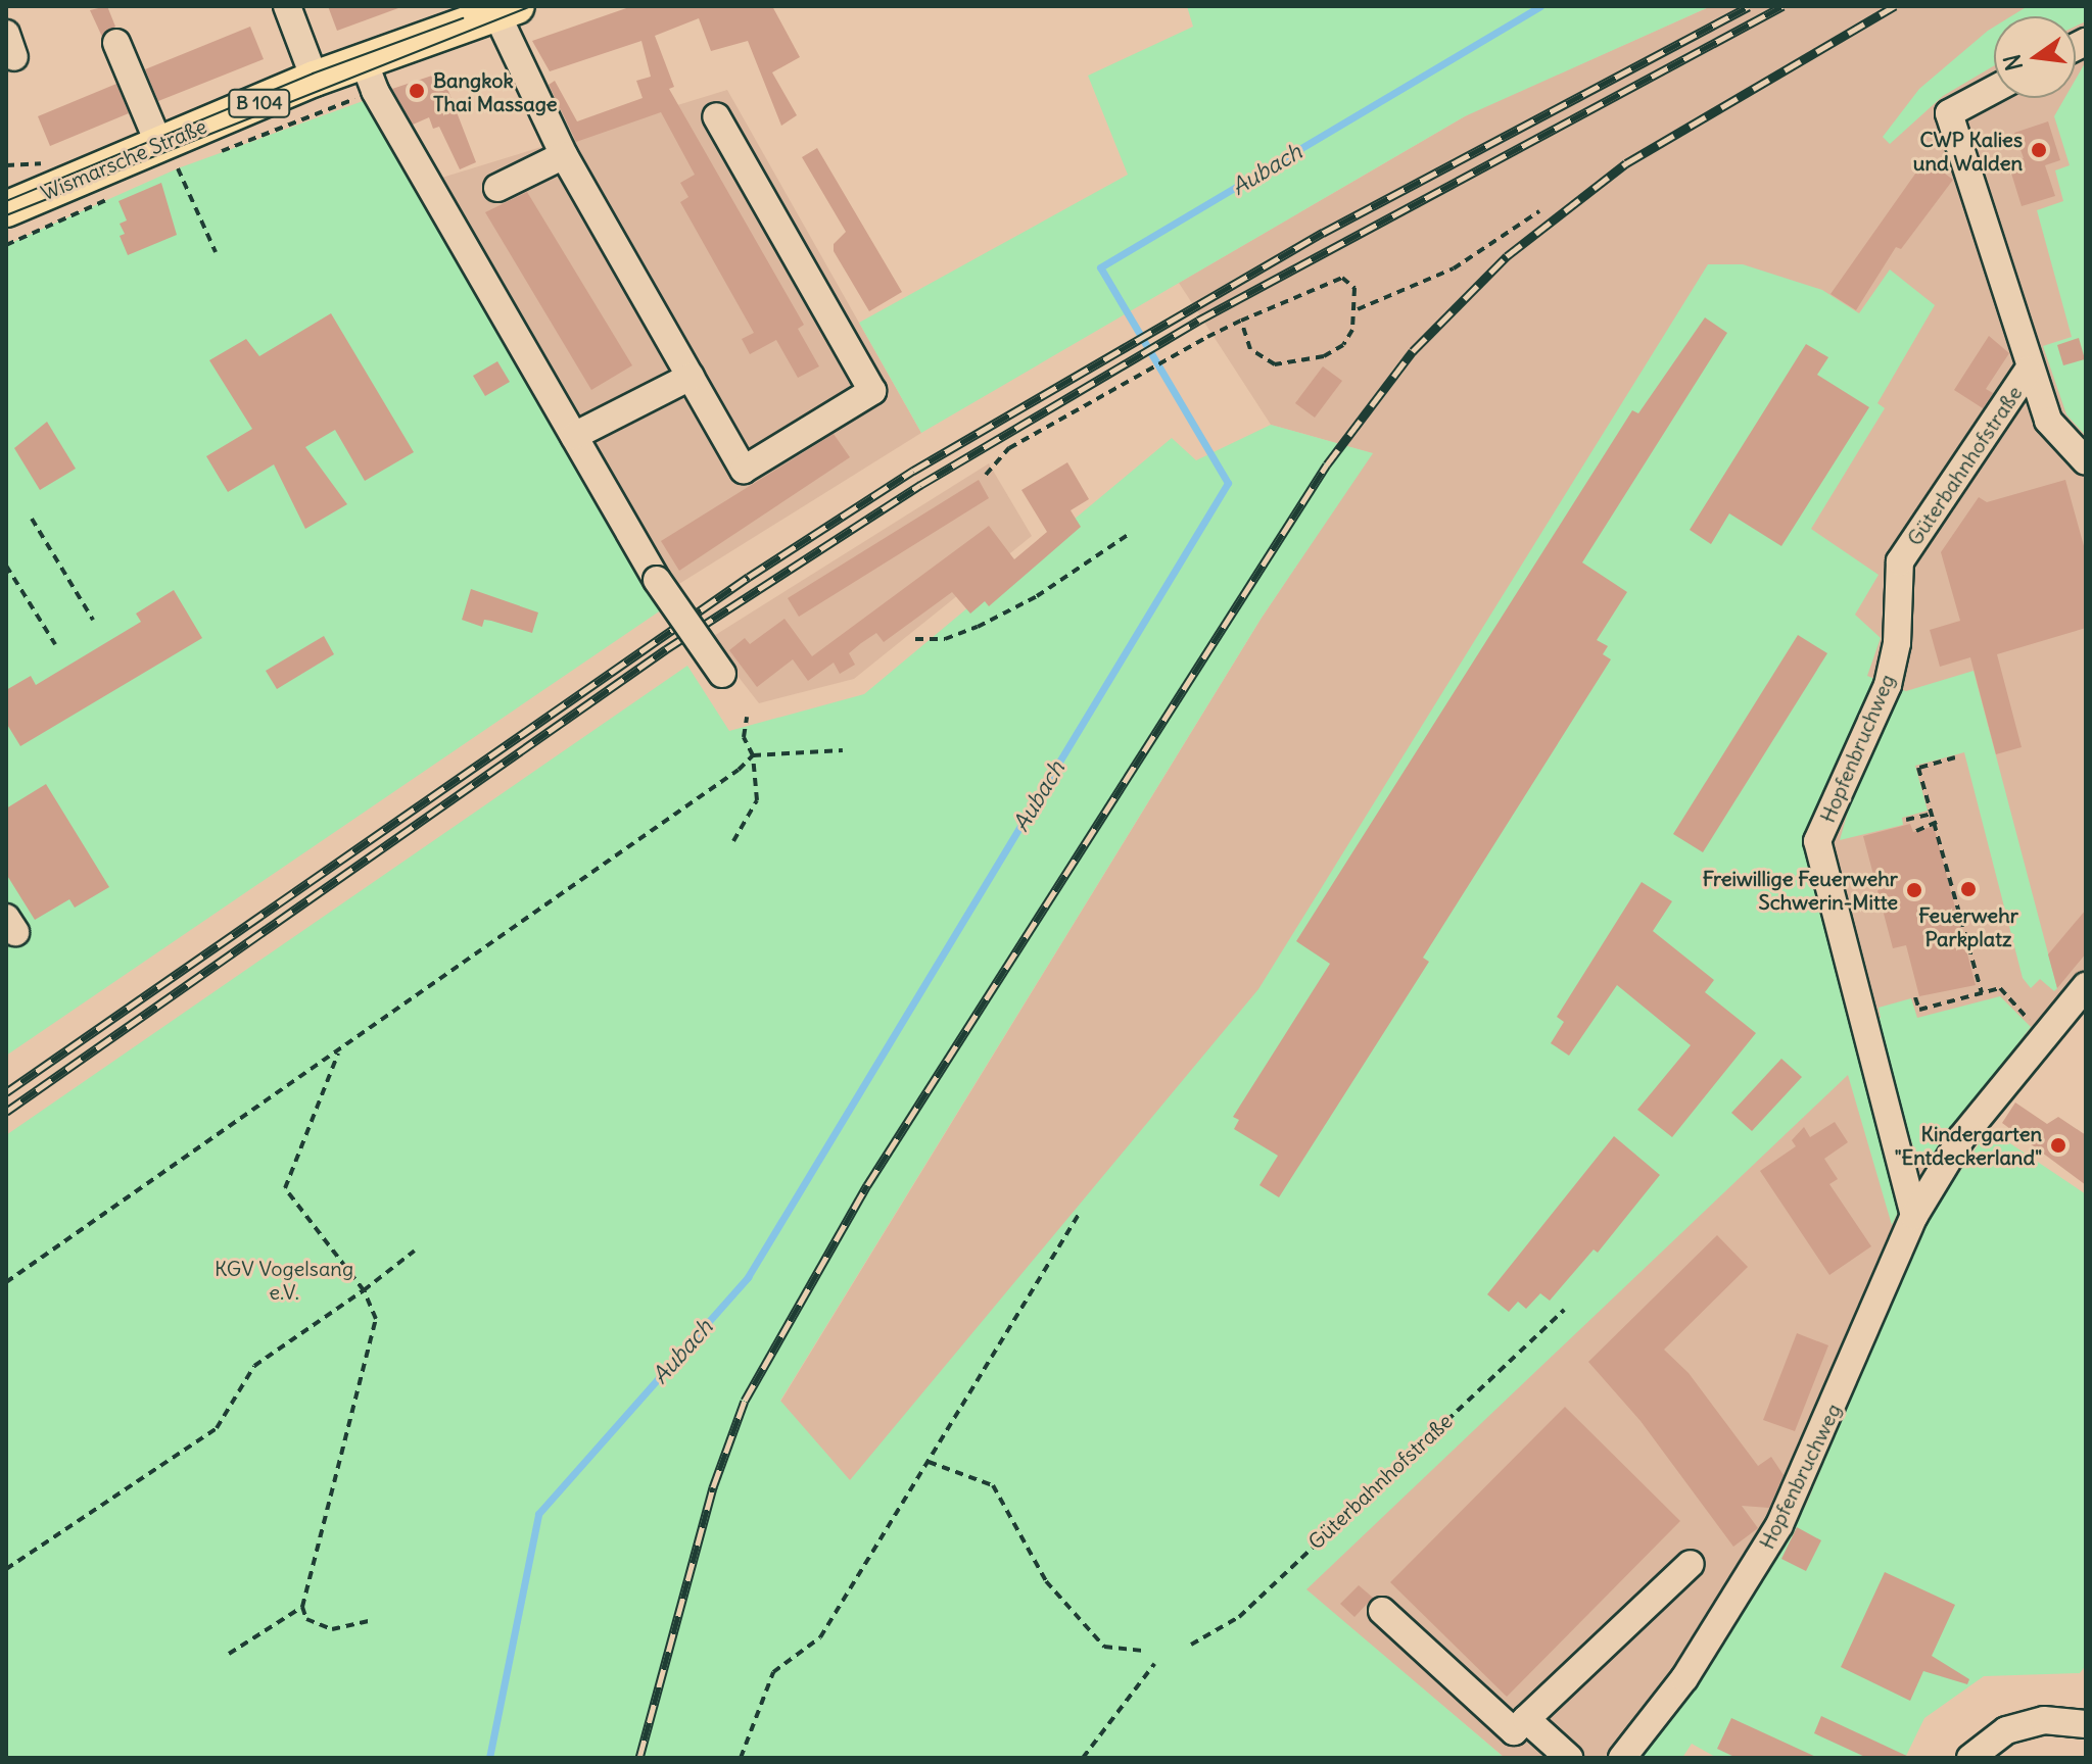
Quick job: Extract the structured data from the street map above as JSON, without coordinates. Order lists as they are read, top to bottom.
{
  "streets": {
    "main road": ["B 104", "Wismarsche Straße"],
    "street": ["Güterbahnhofstraße", "Hopfenbruchweg"]
  },
  "crossings": [
    ["Güterbahnhofstraße", "Hopfenbruchweg"]
  ],
  "water": ["Aubach"],
  "parks": ["KGV Vogelsang e.V."],
  "places": [
    "Bangkok Thai Massage",
    "CWP Kalies und Walden",
    "Feuerwehr Parkplatz",
    "Freiwillige Feuerwehr Schwerin-Mitte",
    "Kindergarten \"Entdeckerland\""
  ],
  "north": "left"
}
